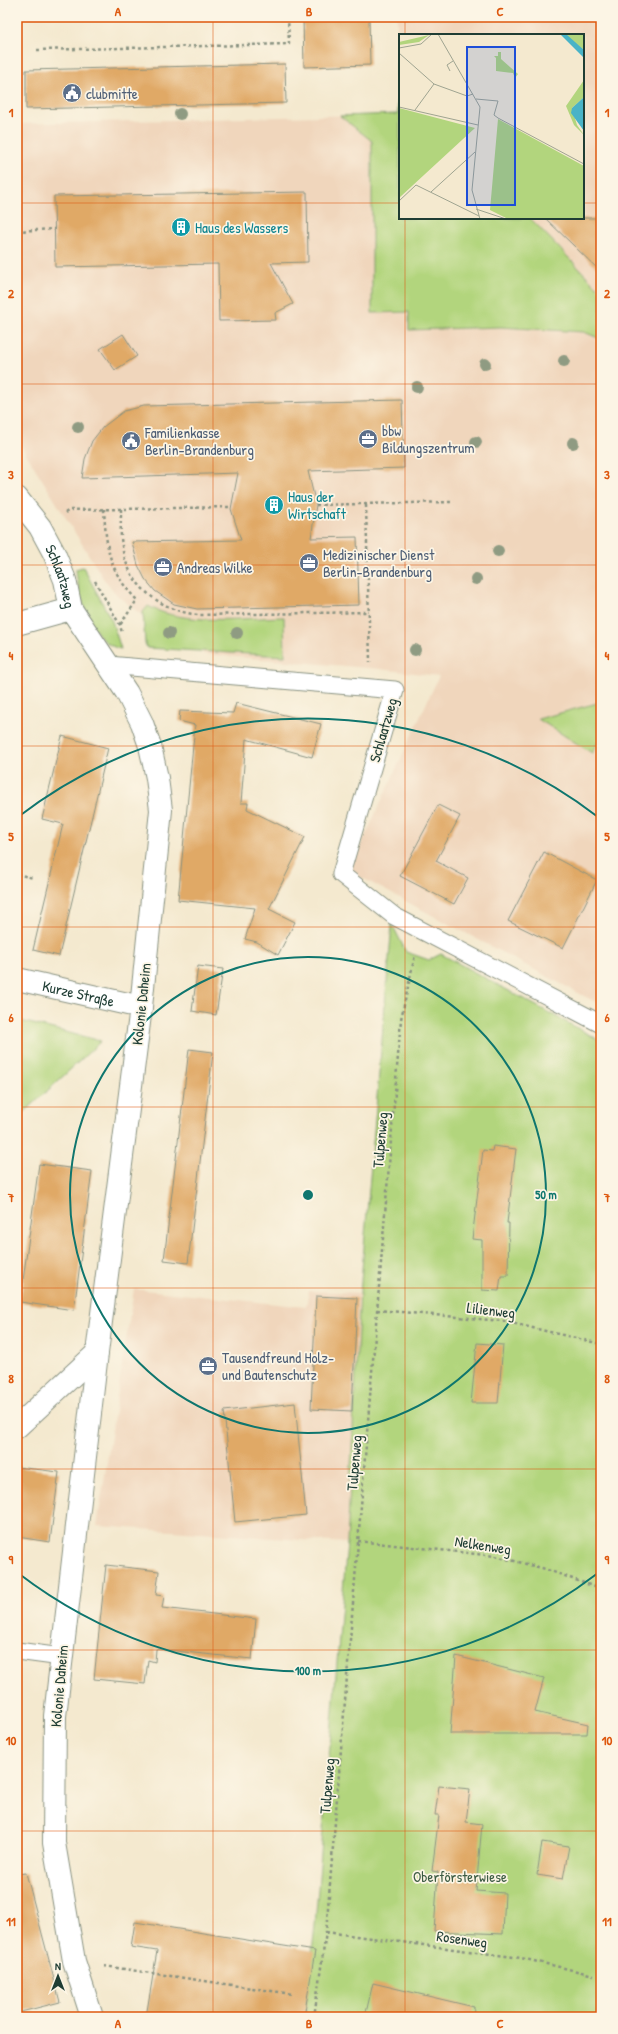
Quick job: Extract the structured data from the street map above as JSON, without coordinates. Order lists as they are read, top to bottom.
{
  "streets": {
    "street": ["Schlaatzweg", "Kurze Straße", "Kolonie Daheim"],
    "path": [
      "Tulpenweg",
      "Lilienweg",
      "Nelkenweg",
      "Rosenweg"
    ]
  },
  "crossings": [
    ["Schlaatzweg", "Kolonie Daheim"],
    ["Schlaatzweg", "Tulpenweg"],
    ["Kurze Straße", "Kolonie Daheim"],
    ["Tulpenweg", "Lilienweg"],
    ["Tulpenweg", "Nelkenweg"],
    ["Tulpenweg", "Rosenweg"]
  ],
  "parks": ["Oberförsterwiese"],
  "places": {
    "public building": ["clubmitte", "Familienkasse Berlin-Brandenburg"],
    "building": ["Haus des Wassers", "Haus der Wirtschaft"],
    "office": [
      "bbw Bildungszentrum",
      "Medizinischer Dienst Berlin-Brandenburg",
      "Andreas Wilke",
      "Tausendfreund Holz- und Bautenschutz"
    ]
  },
  "north": "top",
  "grid": {
    "columns": ["A", "B", "C"],
    "rows": [
      "1",
      "2",
      "3",
      "4",
      "5",
      "6",
      "7",
      "8",
      "9",
      "10",
      "11"
    ]
  },
  "rings": ["50 m", "100 m"]
}
